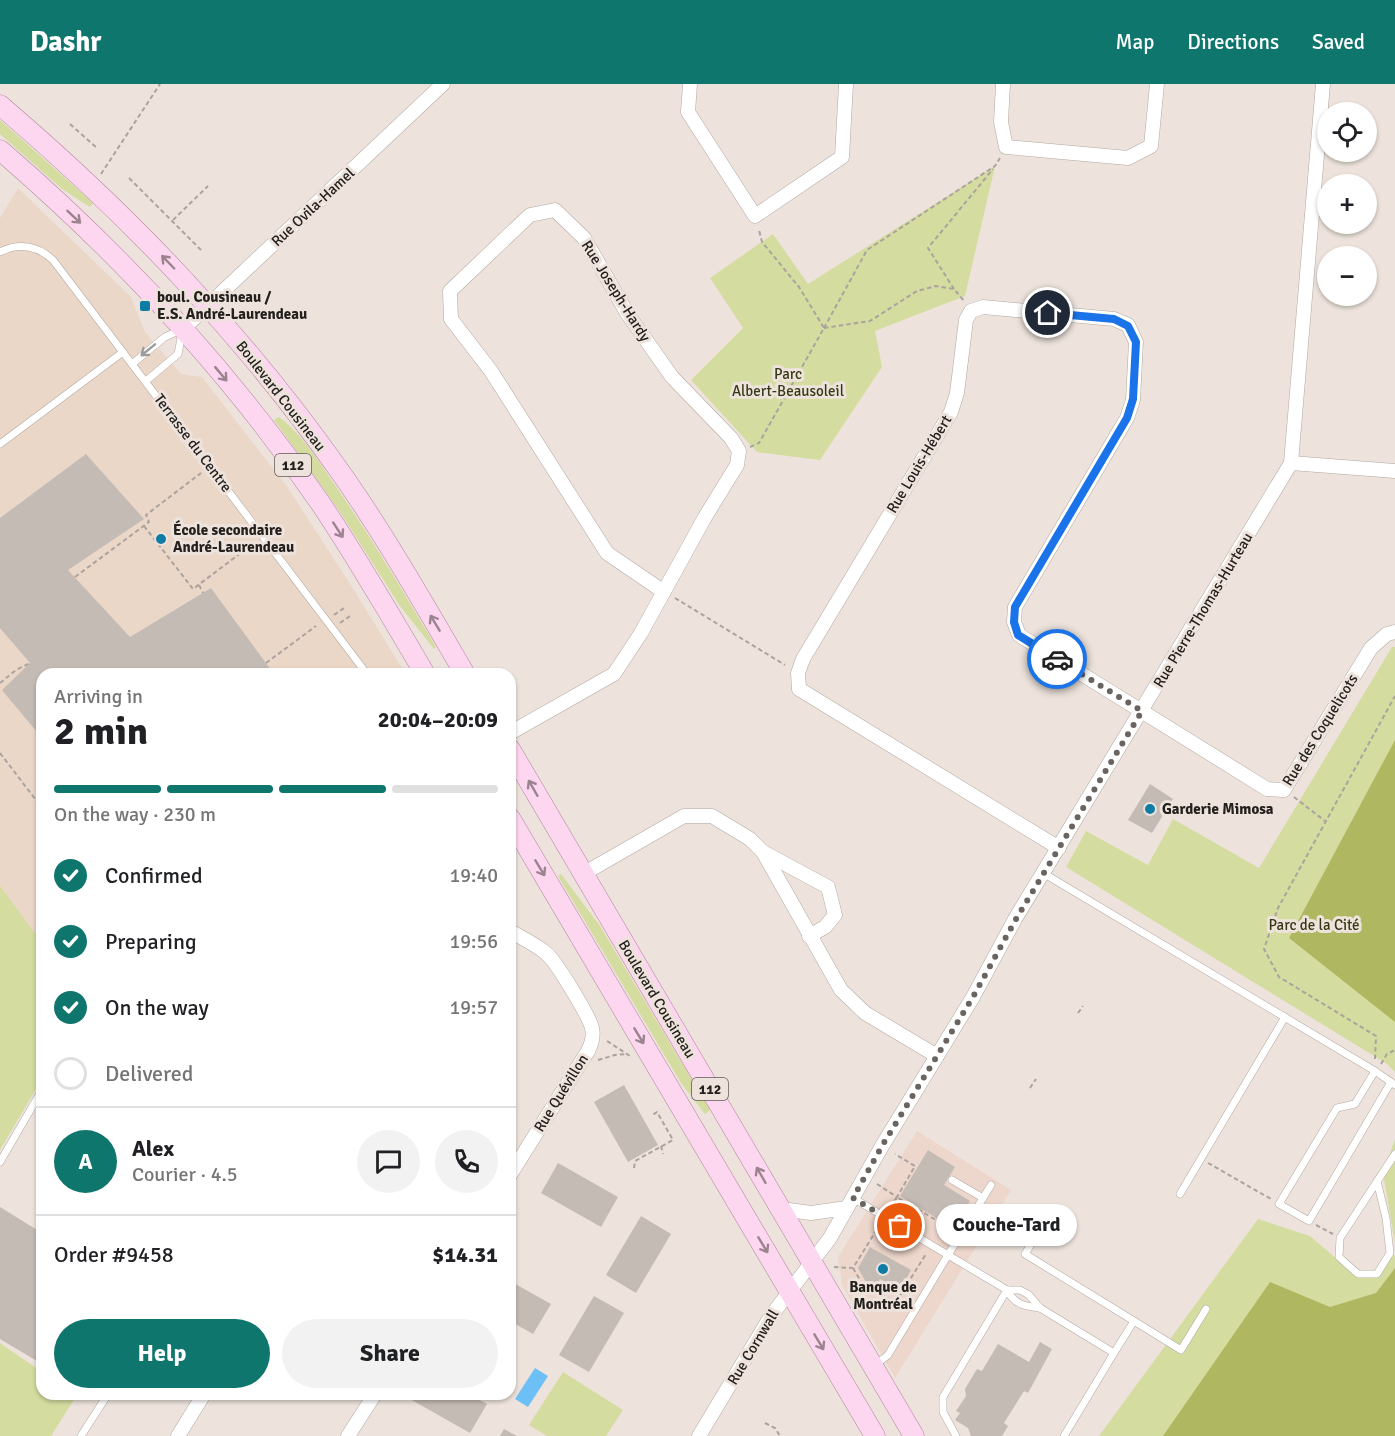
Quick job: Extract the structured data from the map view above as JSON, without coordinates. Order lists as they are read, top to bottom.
{
  "streets": {
    "main road": ["Boulevard Cousineau", "112"],
    "street": [
      "Rue Ovila-Hamel",
      "Rue Joseph-Hardy",
      "Rue Louis-Hébert",
      "Rue Pierre-Thomas-Hurteau",
      "Rue des Coquelicots",
      "Rue Quévillon",
      "Rue Cornwall"
    ],
    "lane": ["Terrasse du Centre"]
  },
  "crossings": [
    ["Rue Ovila-Hamel", "Boulevard Cousineau"],
    ["Rue Ovila-Hamel", "Terrasse du Centre"],
    ["Rue Ovila-Hamel", "112"],
    ["Boulevard Cousineau", "Rue Pierre-Thomas-Hurteau"],
    ["Boulevard Cousineau", "Rue Cornwall"],
    ["112", "Rue Cornwall"],
    ["Rue Pierre-Thomas-Hurteau", "Rue des Coquelicots"],
    ["Rue Pierre-Thomas-Hurteau", "Rue Cornwall"]
  ],
  "parks": ["Parc Albert-Beausoleil", "Parc de la Cité"],
  "places": {
    "transit": ["boul. Cousineau / E.S. André-Laurendeau"],
    "other": [
      "École secondaire André-Laurendeau",
      "Garderie Mimosa",
      "Couche-Tard",
      "Banque de Montréal"
    ]
  },
  "page": {
    "header": "Dashr",
    "nav": ["Map", "Directions", "Saved"],
    "map_buttons": ["+", "−"],
    "heading": ["2 min", "Arriving in", "20:04–20:09"],
    "panel": [
      "Alex",
      "Courier · 4.5",
      "Order #9458",
      "$14.31"
    ],
    "bar": "On the way · 230 m",
    "list": [
      ["Confirmed", "19:40"],
      ["Preparing", "19:56"],
      ["On the way", "19:57"],
      "Delivered"
    ],
    "round": "A",
    "bubble": "Couche-Tard",
    "buttons": ["Help", "Share"]
  }
}
